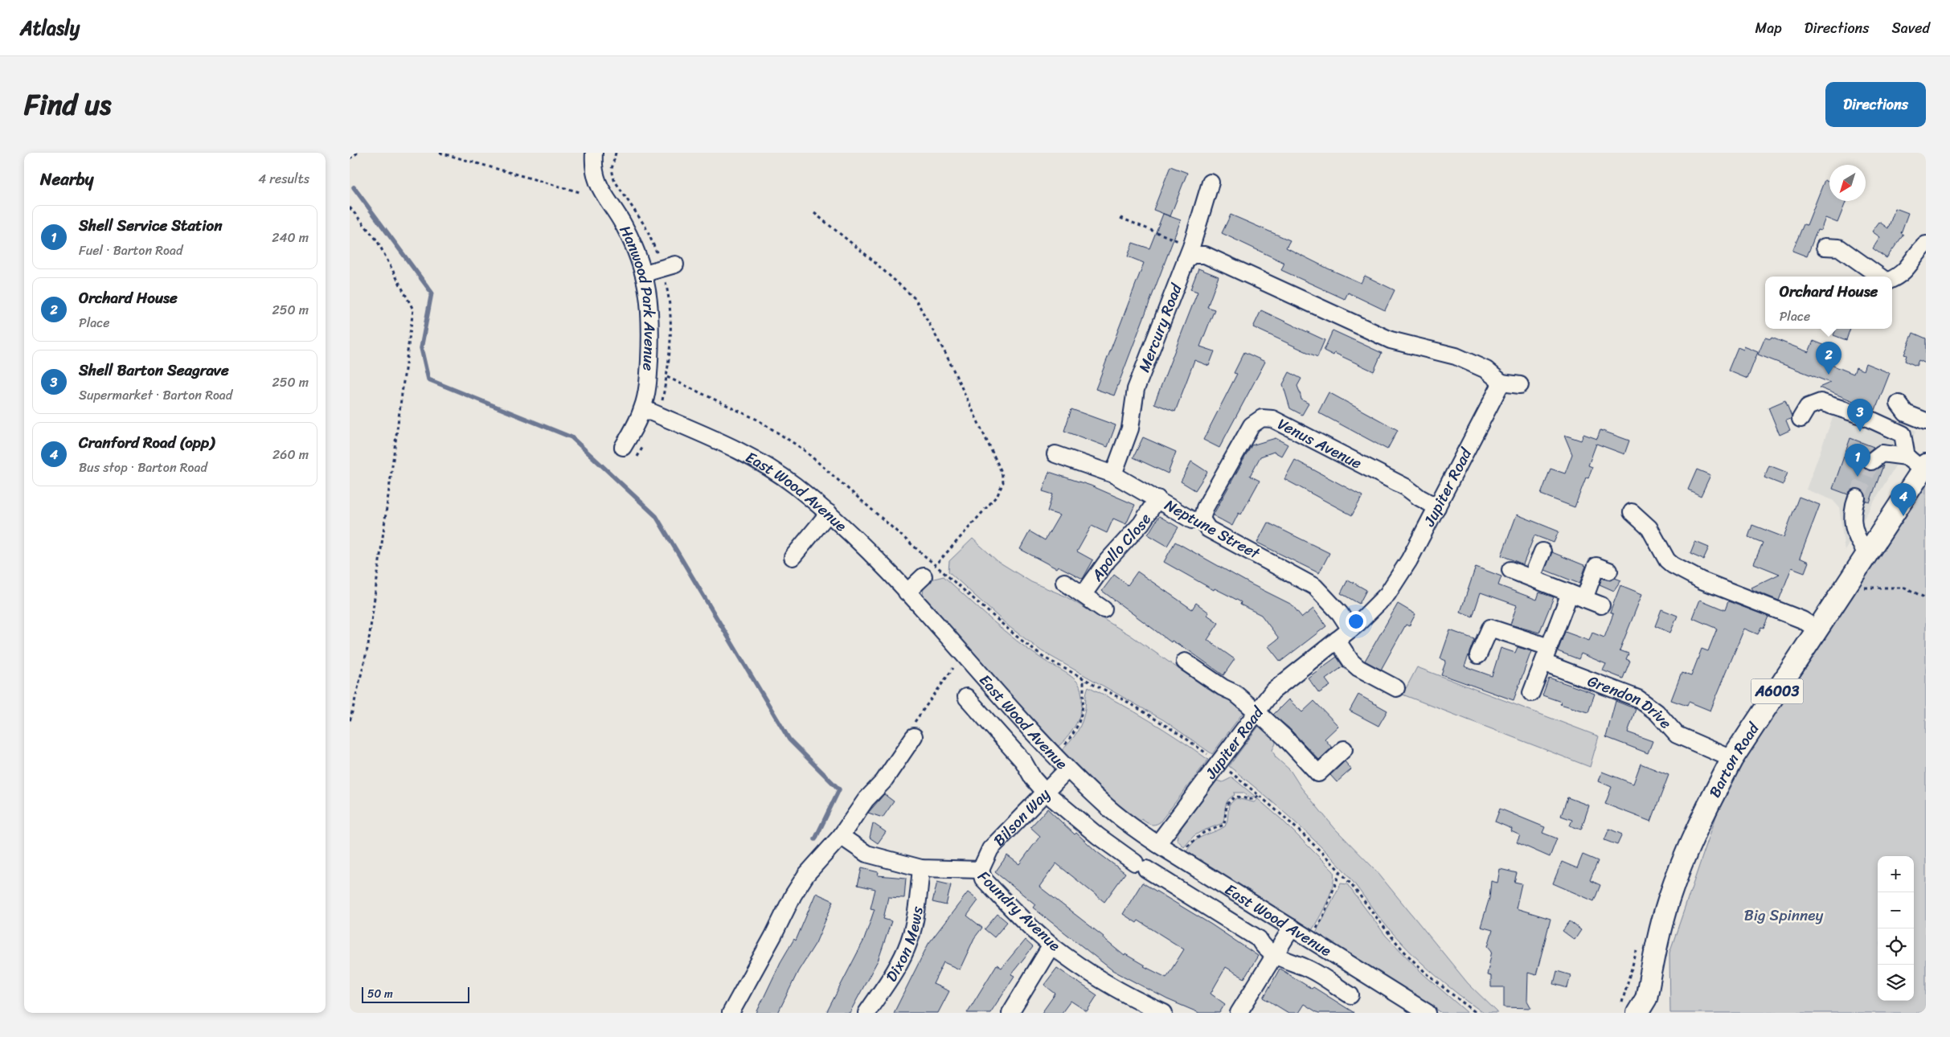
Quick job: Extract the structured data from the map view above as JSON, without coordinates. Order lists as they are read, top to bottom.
{
  "streets": {
    "main road": ["A6003", "Barton Road"],
    "street": [
      "Hanwood Park Avenue",
      "Mercury Road",
      "Venus Avenue",
      "Jupiter Road",
      "East Wood Avenue",
      "Neptune Street",
      "Apollo Close",
      "Grendon Drive",
      "Bilson Way",
      "Foundry Avenue",
      "Dixon Mews"
    ]
  },
  "crossings": [
    ["Hanwood Park Avenue", "East Wood Avenue"],
    ["Mercury Road", "Neptune Street"],
    ["Venus Avenue", "Jupiter Road"],
    ["Venus Avenue", "Neptune Street"],
    ["Jupiter Road", "East Wood Avenue"],
    ["Jupiter Road", "Neptune Street"],
    ["East Wood Avenue", "Bilson Way"],
    ["Neptune Street", "Apollo Close"],
    ["Grendon Drive", "Barton Road"],
    ["Bilson Way", "Foundry Avenue"],
    ["Foundry Avenue", "Dixon Mews"]
  ],
  "parks": ["Big Spinney"],
  "scale_bar": "50 m",
  "north": "bottom left",
  "page": {
    "header": "Atlasly",
    "nav": ["Map", "Directions", "Saved"],
    "title": "Find us",
    "buttons": "Directions",
    "heading": ["Nearby", "4 results"],
    "list": [
      {
        "mark": "1",
        "name": "Shell Service Station",
        "note": "Fuel · Barton Road",
        "value": "240 m"
      },
      {
        "mark": "2",
        "name": "Orchard House",
        "note": "Place",
        "value": "250 m"
      },
      {
        "mark": "3",
        "name": "Shell Barton Seagrave",
        "note": "Supermarket · Barton Road",
        "value": "250 m"
      },
      {
        "mark": "4",
        "name": "Cranford Road (opp)",
        "note": "Bus stop · Barton Road",
        "value": "260 m"
      }
    ],
    "popup": ["Orchard House", "Place"],
    "pins": [
      "2",
      "3",
      "1",
      "4"
    ],
    "map_buttons": ["+", "−"],
    "scale": "50 m"
  }
}
